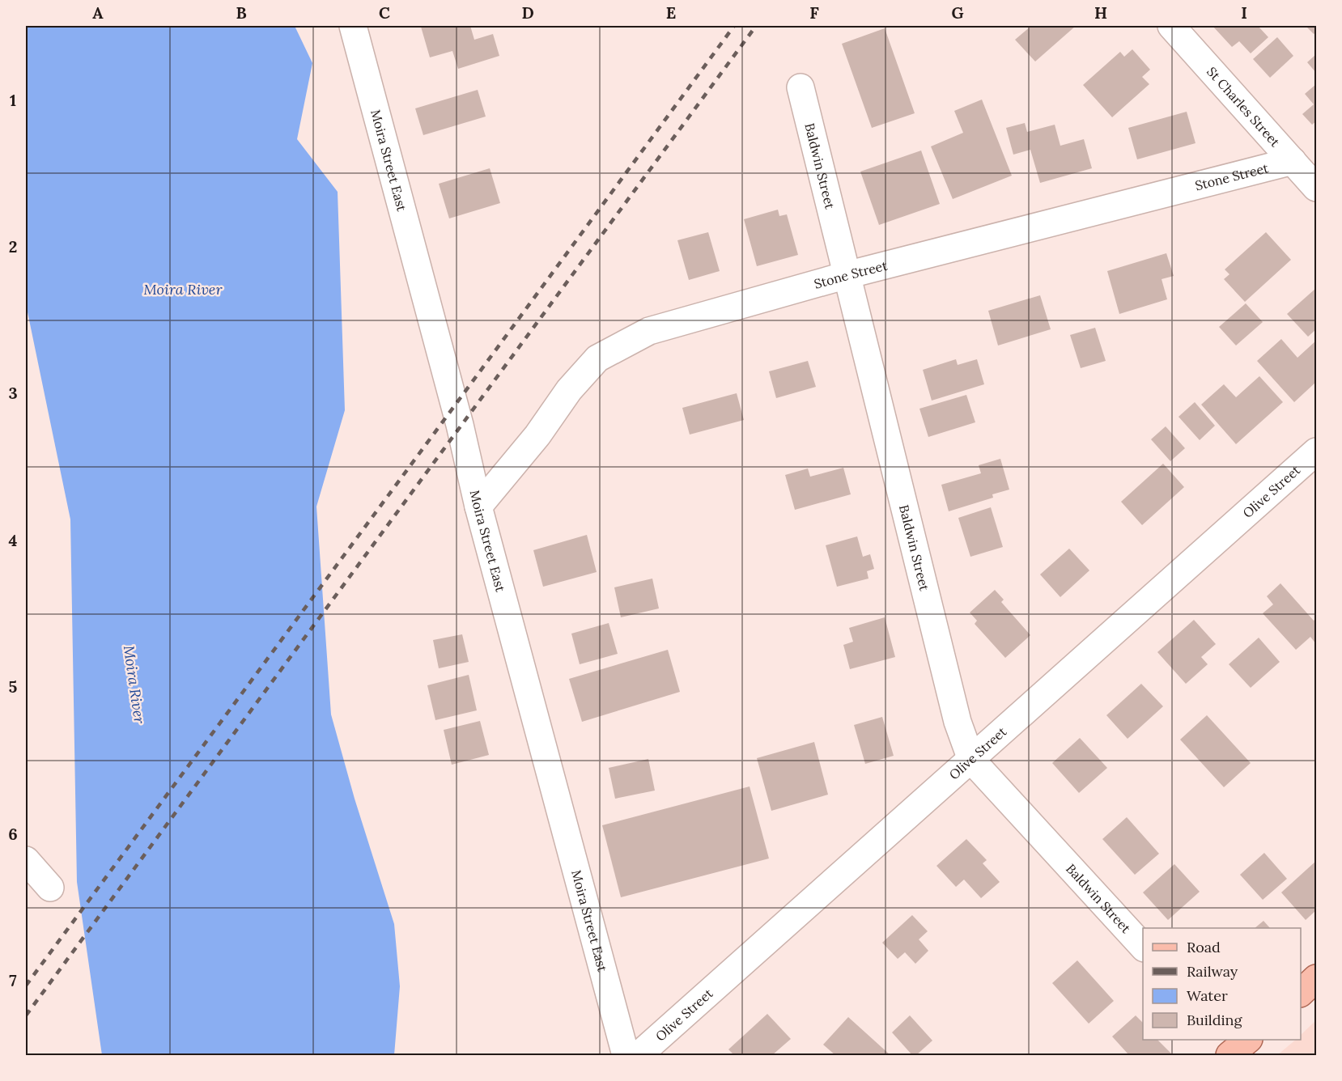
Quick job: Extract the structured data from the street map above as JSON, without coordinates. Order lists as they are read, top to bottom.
{
  "streets": {
    "street": [
      "St Charles Street",
      "Moira Street East",
      "Baldwin Street",
      "Stone Street",
      "Olive Street"
    ]
  },
  "crossings": [
    ["St Charles Street", "Stone Street"],
    ["Moira Street East", "Stone Street"],
    ["Baldwin Street", "Stone Street"],
    ["Baldwin Street", "Olive Street"]
  ],
  "water": ["Moira River"],
  "legend": [
    "Road",
    "Railway",
    "Water",
    "Building"
  ],
  "grid": {
    "columns": [
      "A",
      "B",
      "C",
      "D",
      "E",
      "F",
      "G",
      "H",
      "I"
    ],
    "rows": [
      "1",
      "2",
      "3",
      "4",
      "5",
      "6",
      "7"
    ]
  }
}
